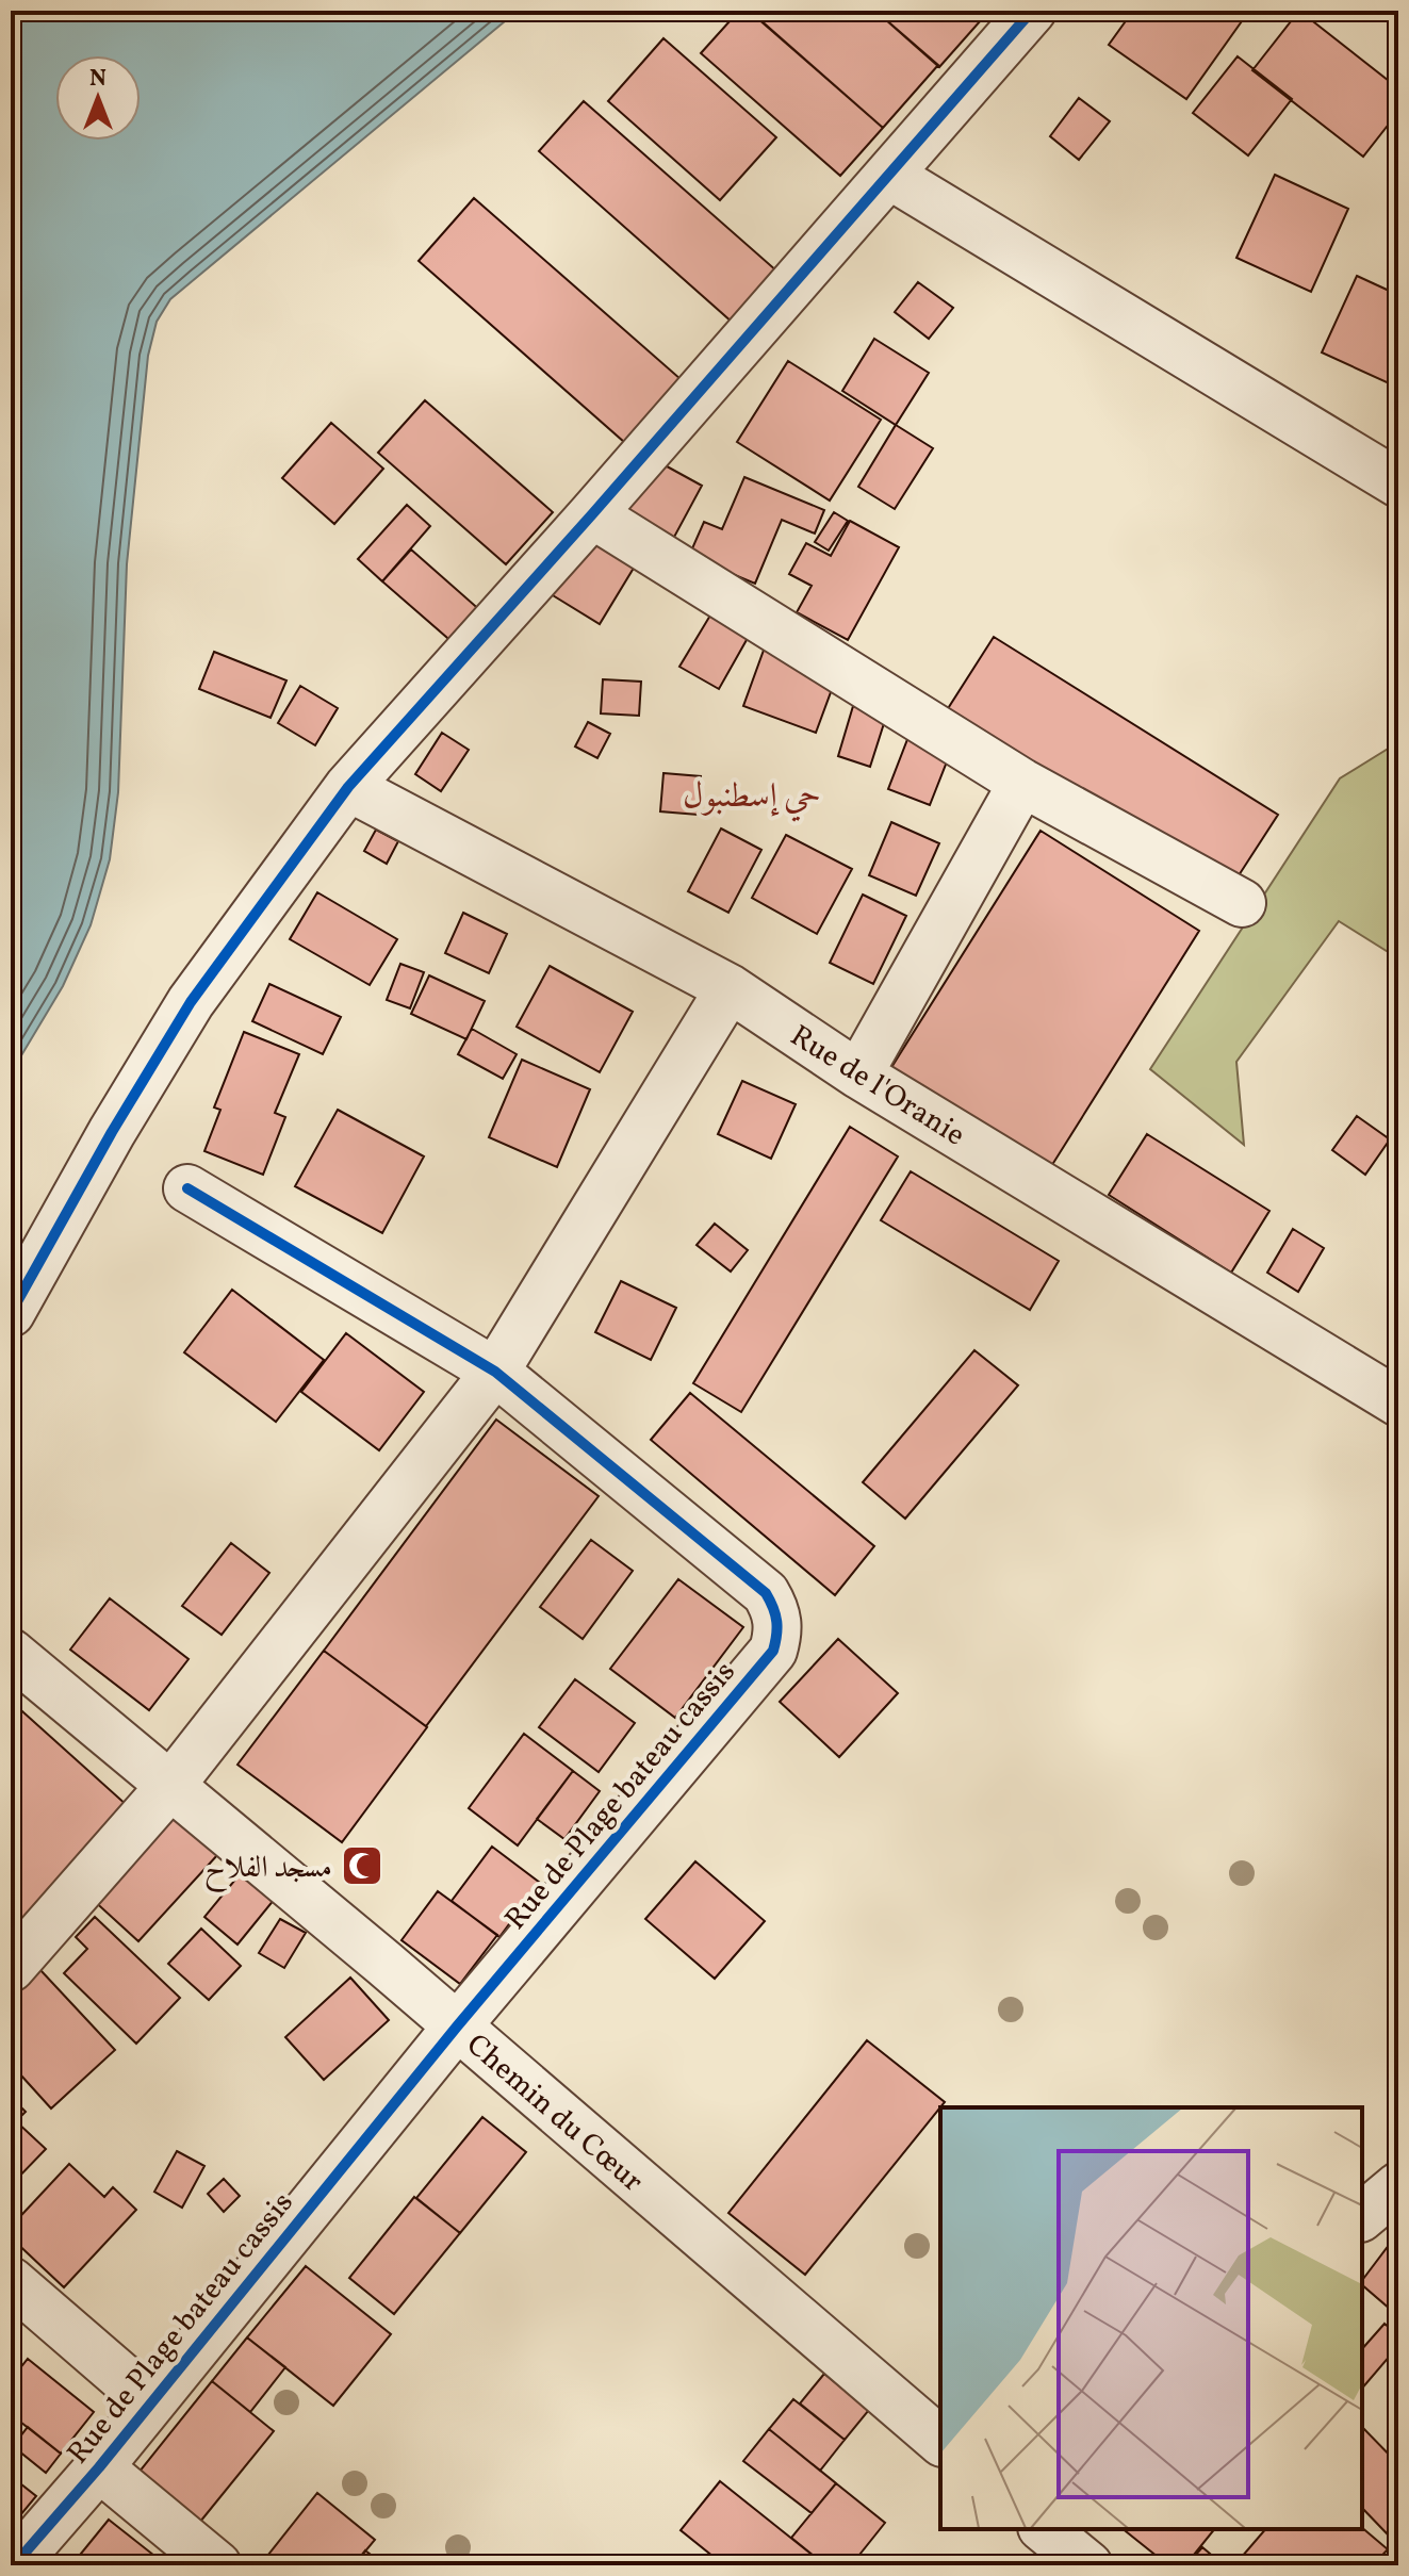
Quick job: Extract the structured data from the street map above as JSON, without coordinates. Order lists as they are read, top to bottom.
{
  "streets": {
    "street": ["Rue de l'Oranie", "Rue de Plage bateau cassis", "Chemin du Cœur"]
  },
  "crossings": [
    ["Rue de Plage bateau cassis", "Chemin du Cœur"]
  ],
  "districts": ["حي إسطنبول"],
  "places": {
    "mosque": ["مسجد الفلاح"]
  },
  "north": "top"
}
